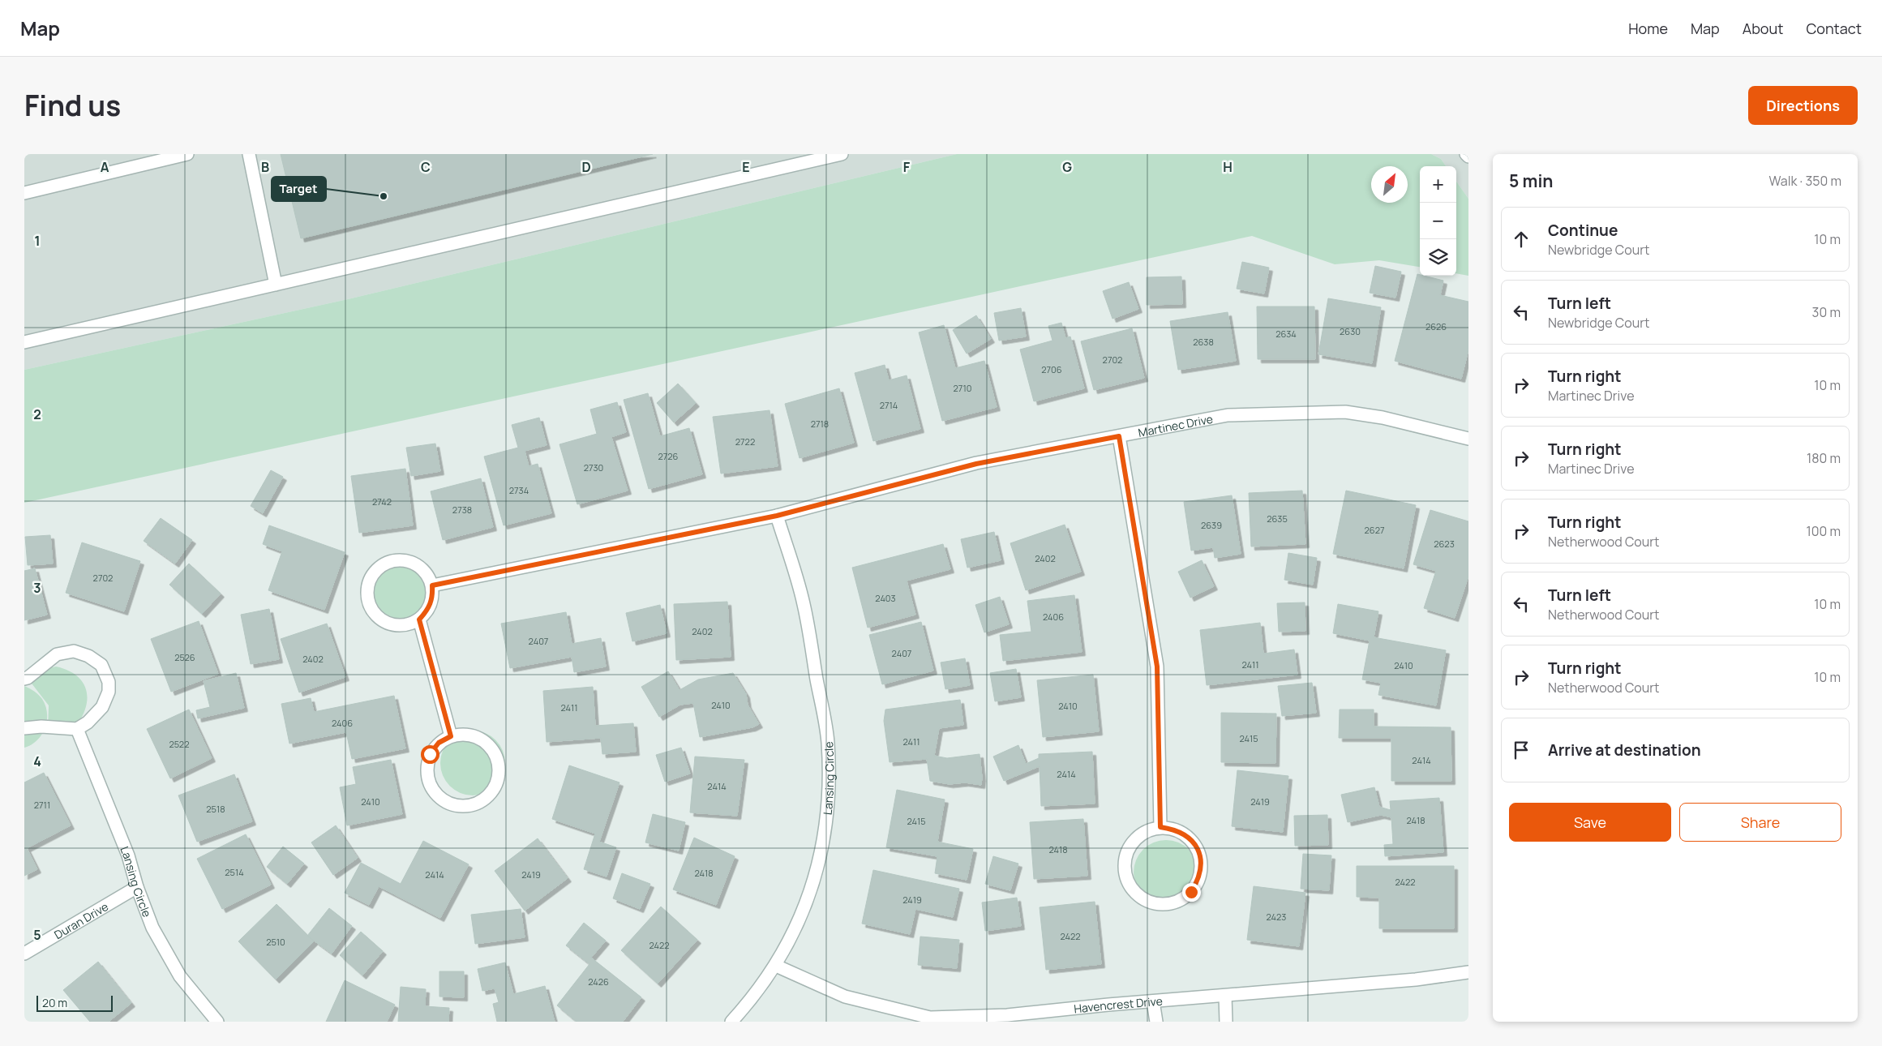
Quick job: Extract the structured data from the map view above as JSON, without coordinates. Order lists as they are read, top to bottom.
{
  "streets": {
    "street": [
      "Martinec Drive",
      "Lansing Circle",
      "Duran Drive",
      "Havencrest Drive"
    ]
  },
  "crossings": [
    ["Martinec Drive", "Lansing Circle"],
    ["Lansing Circle", "Duran Drive"],
    ["Lansing Circle", "Havencrest Drive"]
  ],
  "places": ["Target"],
  "house_numbers": [
    "2626",
    "2630",
    "2634",
    "2638",
    "2702",
    "2706",
    "2710",
    "2714",
    "2718",
    "2722",
    "2726",
    "2730",
    "2734",
    "2742",
    "2738",
    "2635",
    "2639",
    "2627",
    "2623",
    "2402",
    "2702",
    "2403",
    "2406",
    "2402",
    "2407",
    "2407",
    "2526",
    "2402",
    "2411",
    "2410",
    "2410",
    "2410",
    "2411",
    "2406",
    "2415",
    "2411",
    "2522",
    "2414",
    "2414",
    "2414",
    "2410",
    "2419",
    "2711",
    "2518",
    "2418",
    "2415",
    "2418",
    "2514",
    "2418",
    "2414",
    "2419",
    "2422",
    "2419",
    "2423",
    "2422",
    "2510",
    "2422",
    "2426"
  ],
  "scale_bar": "20 m",
  "north": "top right",
  "page": {
    "header": "Map",
    "nav": [
      "Home",
      "Map",
      "About",
      "Contact"
    ],
    "title": "Find us",
    "buttons": [
      "Directions",
      ["Save", "Share"]
    ],
    "heading": ["5 min", "Walk · 350 m"],
    "map_buttons": ["+", "−"],
    "list": [
      ["Continue", "Newbridge Court", "10 m"],
      ["Turn left", "Newbridge Court", "30 m"],
      ["Turn right", "Martinec Drive", "10 m"],
      ["Turn right", "Martinec Drive", "180 m"],
      ["Turn right", "Netherwood Court", "100 m"],
      ["Turn left", "Netherwood Court", "10 m"],
      ["Turn right", "Netherwood Court", "10 m"],
      "Arrive at destination"
    ],
    "scale": "20 m"
  },
  "grid": {
    "columns": [
      "A",
      "B",
      "C",
      "D",
      "E",
      "F",
      "G",
      "H"
    ],
    "rows": [
      "1",
      "2",
      "3",
      "4",
      "5"
    ]
  }
}
